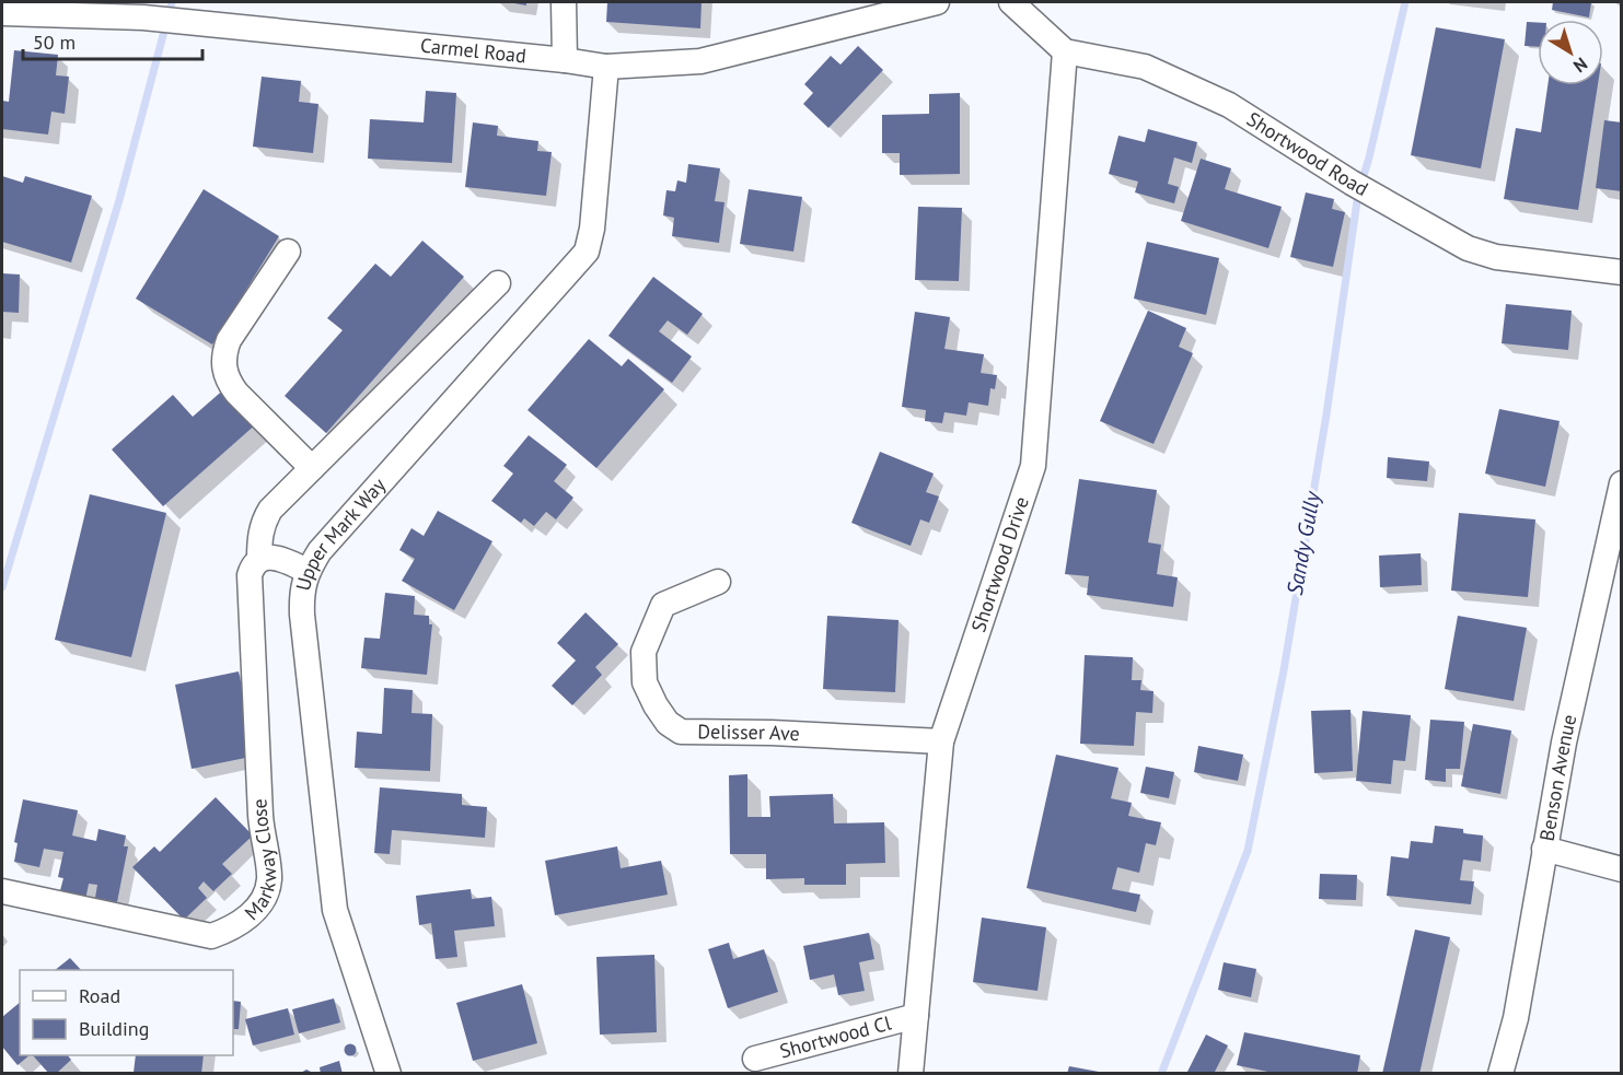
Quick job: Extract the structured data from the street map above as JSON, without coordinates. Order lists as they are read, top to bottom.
{
  "streets": {
    "street": [
      "Carmel Road",
      "Shortwood Road",
      "Upper Mark Way",
      "Shortwood Drive",
      "Delisser Ave",
      "Benson Avenue",
      "Markway Close",
      "Shortwood Cl"
    ]
  },
  "crossings": [
    ["Carmel Road", "Upper Mark Way"],
    ["Shortwood Road", "Shortwood Drive"],
    ["Shortwood Drive", "Delisser Ave"],
    ["Shortwood Drive", "Shortwood Cl"]
  ],
  "water": ["Sandy Gully"],
  "legend": ["Road", "Building"],
  "scale_bar": "50 m",
  "north": "bottom right"
}
